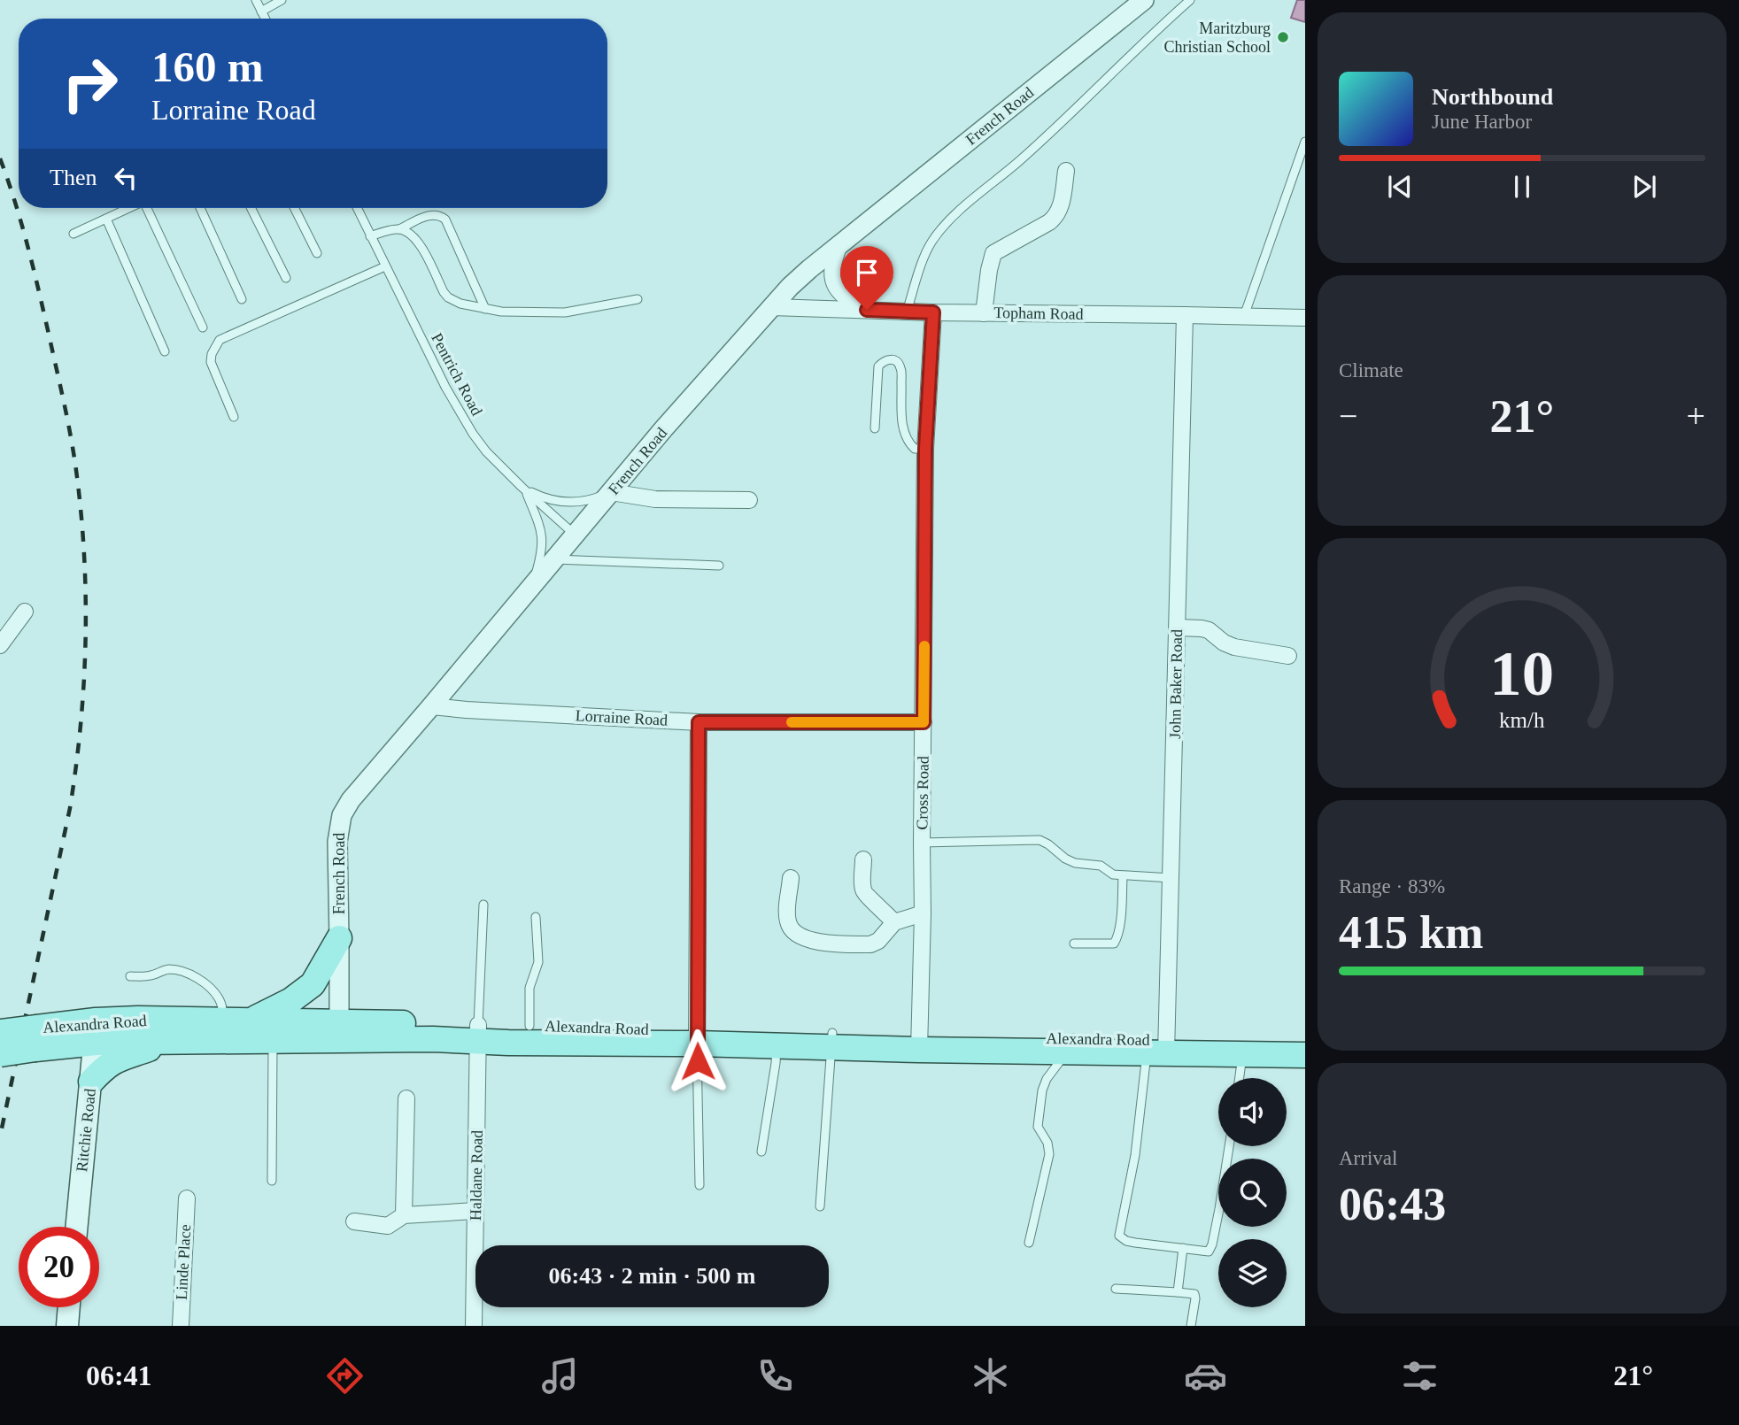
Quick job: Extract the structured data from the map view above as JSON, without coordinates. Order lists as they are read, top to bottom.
{
  "streets": {
    "main road": ["Alexandra Road", "Ritchie Road"],
    "street": [
      "French Road",
      "Topham Road",
      "John Baker Road",
      "Lorraine Road",
      "Cross Road",
      "Haldane Road",
      "Linde Place"
    ],
    "lane": ["Pentrich Road"]
  },
  "crossings": [
    ["French Road", "Topham Road"],
    ["French Road", "Pentrich Road"],
    ["French Road", "Lorraine Road"],
    ["French Road", "Alexandra Road"],
    ["Topham Road", "John Baker Road"],
    ["Topham Road", "Cross Road"],
    ["John Baker Road", "Alexandra Road"],
    ["Lorraine Road", "Cross Road"],
    ["Cross Road", "Alexandra Road"],
    ["Alexandra Road", "Ritchie Road"],
    ["Alexandra Road", "Haldane Road"]
  ],
  "places": ["Maritzburg Christian School"],
  "page": {
    "turn": ["160 m", "Lorraine Road"],
    "song": ["Northbound", "June Harbor"],
    "then": "Then",
    "tile": [
      "Climate",
      ["Range · 83%", "415 km"],
      ["Arrival", "06:43"]
    ],
    "heat": ["−", "21°", "+"],
    "limit": "20",
    "trip": "06:43 · 2 min · 500 m",
    "tabs": ["06:41", "21°"],
    "gauge": ["10", "km/h"]
  }
}
